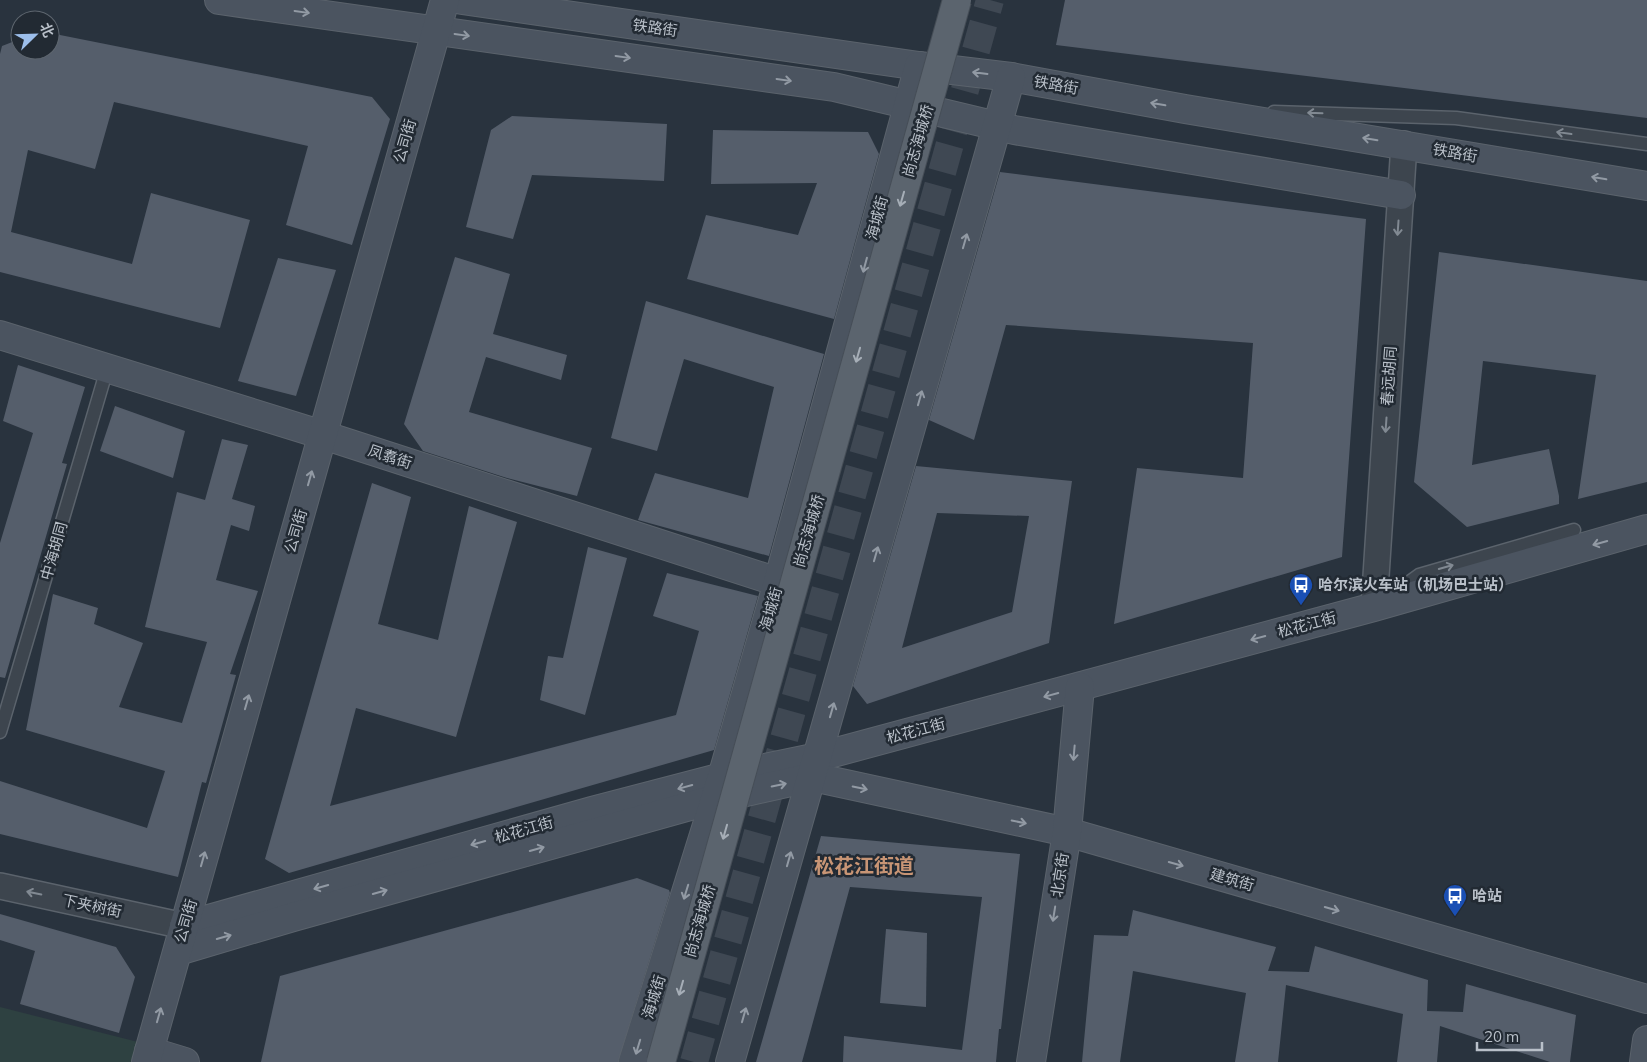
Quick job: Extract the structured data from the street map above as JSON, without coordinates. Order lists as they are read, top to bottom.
{
  "streets": {
    "main road": [
      "铁路街",
      "公司街",
      "尚志海城桥",
      "海城街",
      "凤翥街",
      "松花江街",
      "北京街",
      "建筑街"
    ],
    "street": ["春远胡同", "下夹树街"],
    "lane": ["中海胡同"]
  },
  "crossings": [
    ["铁路街", "海城街"],
    ["铁路街", "春远胡同"],
    ["公司街", "凤翥街"],
    ["公司街", "松花江街"],
    ["公司街", "下夹树街"],
    ["海城街", "凤翥街"],
    ["海城街", "松花江街"],
    ["春远胡同", "松花江街"],
    ["凤翥街", "中海胡同"],
    ["松花江街", "北京街"],
    ["松花江街", "建筑街"],
    ["松花江街", "下夹树街"],
    ["北京街", "建筑街"]
  ],
  "one_way": [
    "公司街",
    "春远胡同",
    "松花江街",
    "北京街",
    "建筑街",
    "下夹树街"
  ],
  "districts": ["松花江街道"],
  "places": {
    "bus stop": ["哈尔滨火车站（机场巴士站）", "哈站"]
  },
  "scale_bar": "20 m",
  "north": "top right"
}
